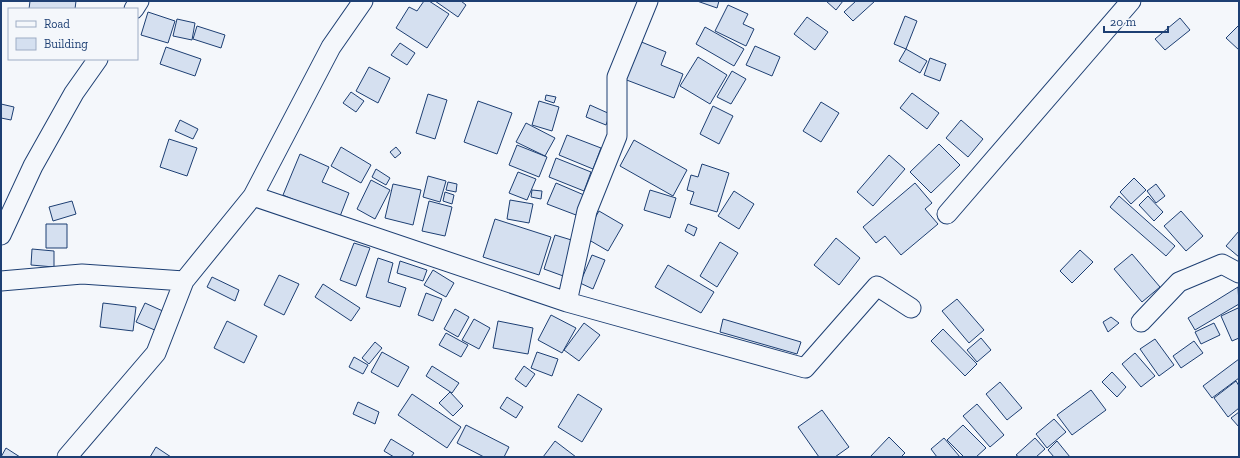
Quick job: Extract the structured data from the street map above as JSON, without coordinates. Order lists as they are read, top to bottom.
{
  "legend": ["Road", "Building"],
  "scale_bar": "20 m"
}
